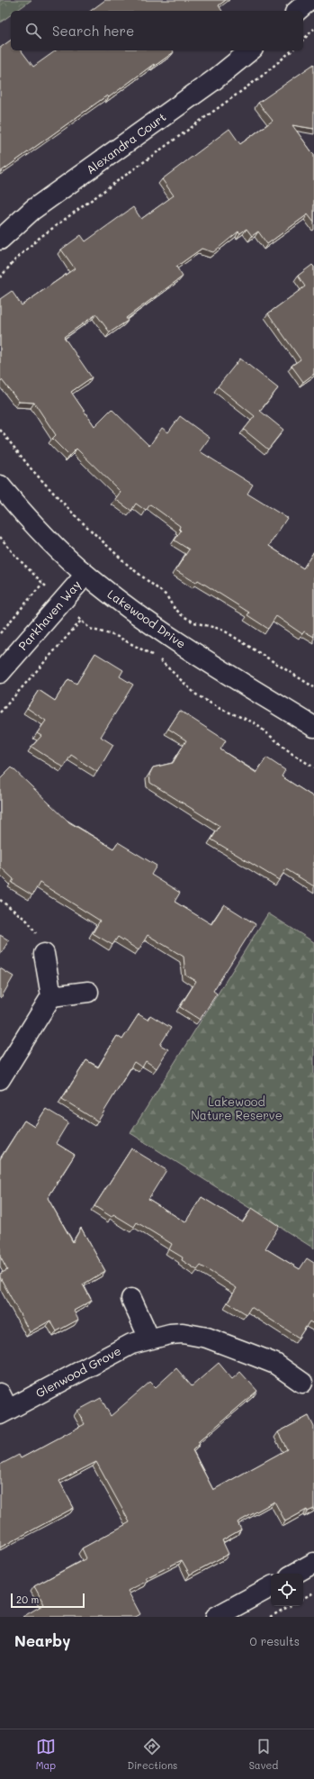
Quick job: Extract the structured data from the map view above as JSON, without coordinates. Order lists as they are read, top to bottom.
{
  "streets": {
    "street": [
      "Alexandra Court",
      "Parkhaven Way",
      "Lakewood Drive",
      "Glenwood Grove"
    ]
  },
  "crossings": [
    ["Parkhaven Way", "Lakewood Drive"]
  ],
  "parks": ["Lakewood Nature Reserve"],
  "scale_bar": "20 m",
  "page": {
    "search": "Search here",
    "scale": "20 m",
    "heading": ["Nearby", "0 results"],
    "nav": ["Map", "Directions", "Saved"]
  }
}
